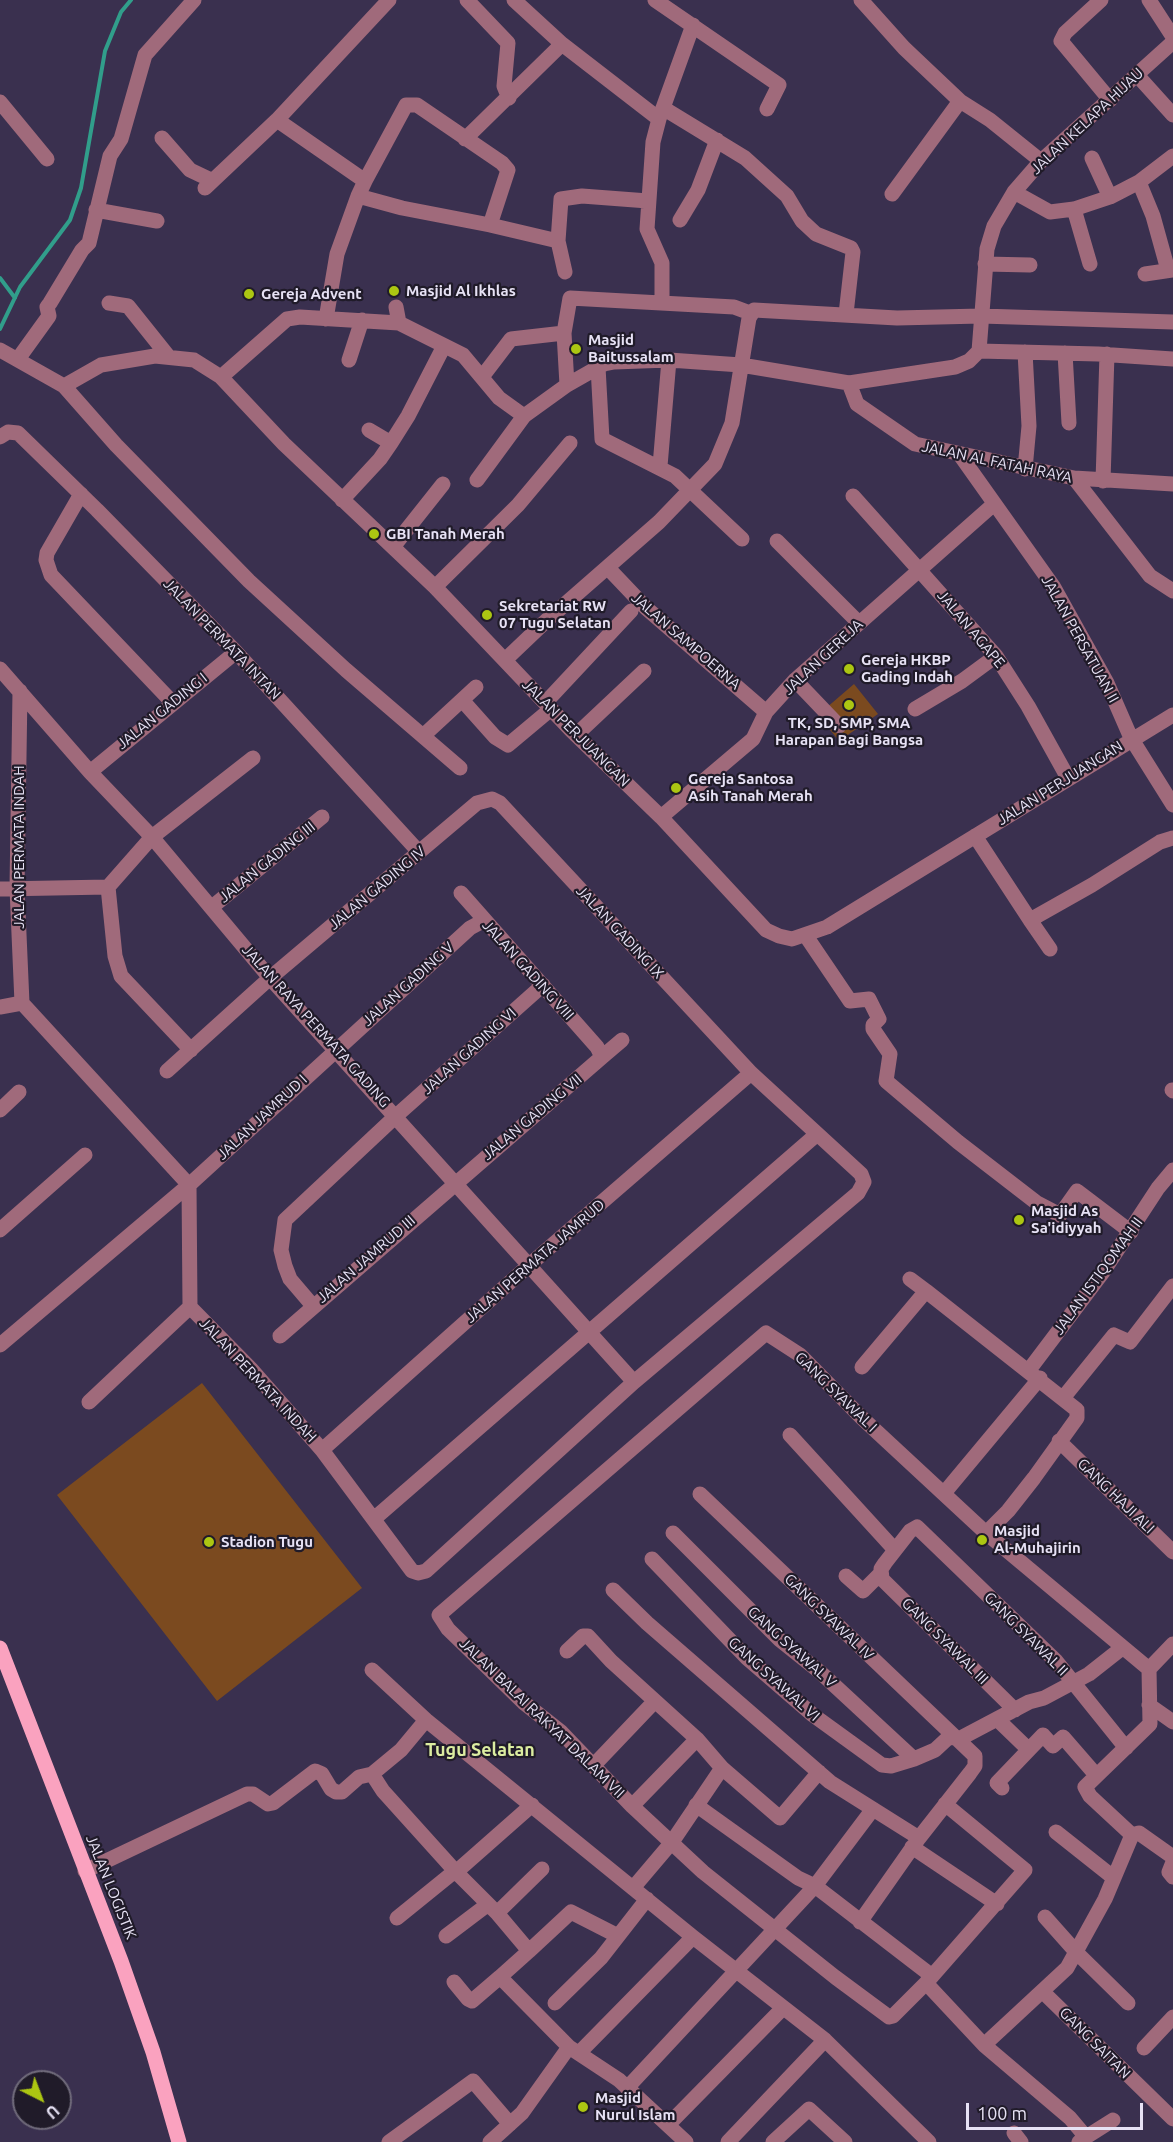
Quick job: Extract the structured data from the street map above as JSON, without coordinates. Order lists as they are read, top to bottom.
{
  "streets": {
    "main road": ["JALAN LOGISTIK"],
    "street": [
      "JALAN KELAPA HIJAU",
      "JALAN AL FATAH RAYA",
      "JALAN AGAPE",
      "JALAN PERMATA INTAN",
      "JALAN PERSATUAN II",
      "JALAN SAMPOERNA",
      "JALAN GEREJA",
      "JALAN GADING I",
      "JALAN PERJUANGAN",
      "JALAN PERMATA INDAH",
      "JALAN GADING III",
      "JALAN GADING IV",
      "JALAN GADING IX",
      "JALAN GADING VIII",
      "JALAN GADING V",
      "JALAN RAYA PERMATA GADING",
      "JALAN GADING VI",
      "JALAN JAMRUD I",
      "JALAN GADING VII",
      "JALAN JAMRUD III",
      "JALAN PERMATA JAMRUD",
      "JALAN ISTIQOMAH II",
      "GANG SYAWAL I",
      "GANG HAJI ALI",
      "GANG SYAWAL IV",
      "GANG SYAWAL II",
      "GANG SYAWAL III",
      "GANG SYAWAL V",
      "GANG SYAWAL VI",
      "JALAN BALAI RAKYAT DALAM VII",
      "GANG SAITAN"
    ]
  },
  "crossings": [
    ["JALAN AL FATAH RAYA", "JALAN PERSATUAN II"],
    ["JALAN AGAPE", "JALAN GEREJA"],
    ["JALAN AGAPE", "JALAN PERJUANGAN"],
    ["JALAN PERMATA INTAN", "JALAN GADING I"],
    ["JALAN PERMATA INTAN", "JALAN GADING IV"],
    ["JALAN PERSATUAN II", "JALAN GEREJA"],
    ["JALAN PERSATUAN II", "JALAN PERJUANGAN"],
    ["JALAN SAMPOERNA", "JALAN GEREJA"],
    ["JALAN GEREJA", "JALAN PERJUANGAN"],
    ["JALAN GADING I", "JALAN RAYA PERMATA GADING"],
    ["JALAN PERMATA INDAH", "JALAN RAYA PERMATA GADING"],
    ["JALAN PERMATA INDAH", "JALAN JAMRUD I"],
    ["JALAN PERMATA INDAH", "JALAN PERMATA JAMRUD"],
    ["JALAN GADING III", "JALAN RAYA PERMATA GADING"],
    ["JALAN GADING IV", "JALAN GADING IX"],
    ["JALAN GADING IV", "JALAN RAYA PERMATA GADING"],
    ["JALAN GADING IX", "JALAN RAYA PERMATA GADING"],
    ["JALAN GADING IX", "JALAN PERMATA JAMRUD"],
    ["JALAN GADING VIII", "JALAN GADING V"],
    ["JALAN GADING VIII", "JALAN GADING VI"],
    ["JALAN GADING VIII", "JALAN GADING VII"],
    ["JALAN GADING V", "JALAN RAYA PERMATA GADING"],
    ["JALAN GADING V", "JALAN JAMRUD I"],
    ["JALAN RAYA PERMATA GADING", "JALAN GADING VI"],
    ["JALAN RAYA PERMATA GADING", "JALAN JAMRUD I"],
    ["JALAN RAYA PERMATA GADING", "JALAN GADING VII"],
    ["JALAN RAYA PERMATA GADING", "JALAN JAMRUD III"],
    ["JALAN RAYA PERMATA GADING", "JALAN PERMATA JAMRUD"],
    ["JALAN GADING VI", "JALAN JAMRUD III"],
    ["JALAN GADING VII", "JALAN JAMRUD III"],
    ["JALAN ISTIQOMAH II", "GANG SYAWAL I"],
    ["GANG SYAWAL I", "GANG SYAWAL VI"],
    ["GANG SYAWAL I", "JALAN BALAI RAKYAT DALAM VII"],
    ["GANG SYAWAL IV", "GANG SYAWAL VI"],
    ["GANG SYAWAL II", "GANG SYAWAL VI"],
    ["GANG SYAWAL III", "GANG SYAWAL VI"],
    ["GANG SYAWAL V", "GANG SYAWAL VI"]
  ],
  "districts": ["Tugu Selatan"],
  "places": [
    "Masjid Al Ikhlas",
    "Gereja Advent",
    "Masjid Baitussalam",
    "GBI Tanah Merah",
    "Sekretariat RW 07 Tugu Selatan",
    "Gereja HKBP Gading Indah",
    "TK, SD, SMP, SMA Harapan Bagi Bangsa",
    "Gereja Santosa Asih Tanah Merah",
    "Masjid As Sa'idiyyah",
    "Masjid Al-Muhajirin",
    "Stadion Tugu",
    "Masjid Nurul Islam"
  ],
  "scale_bar": "100 m",
  "north": "bottom right"
}
